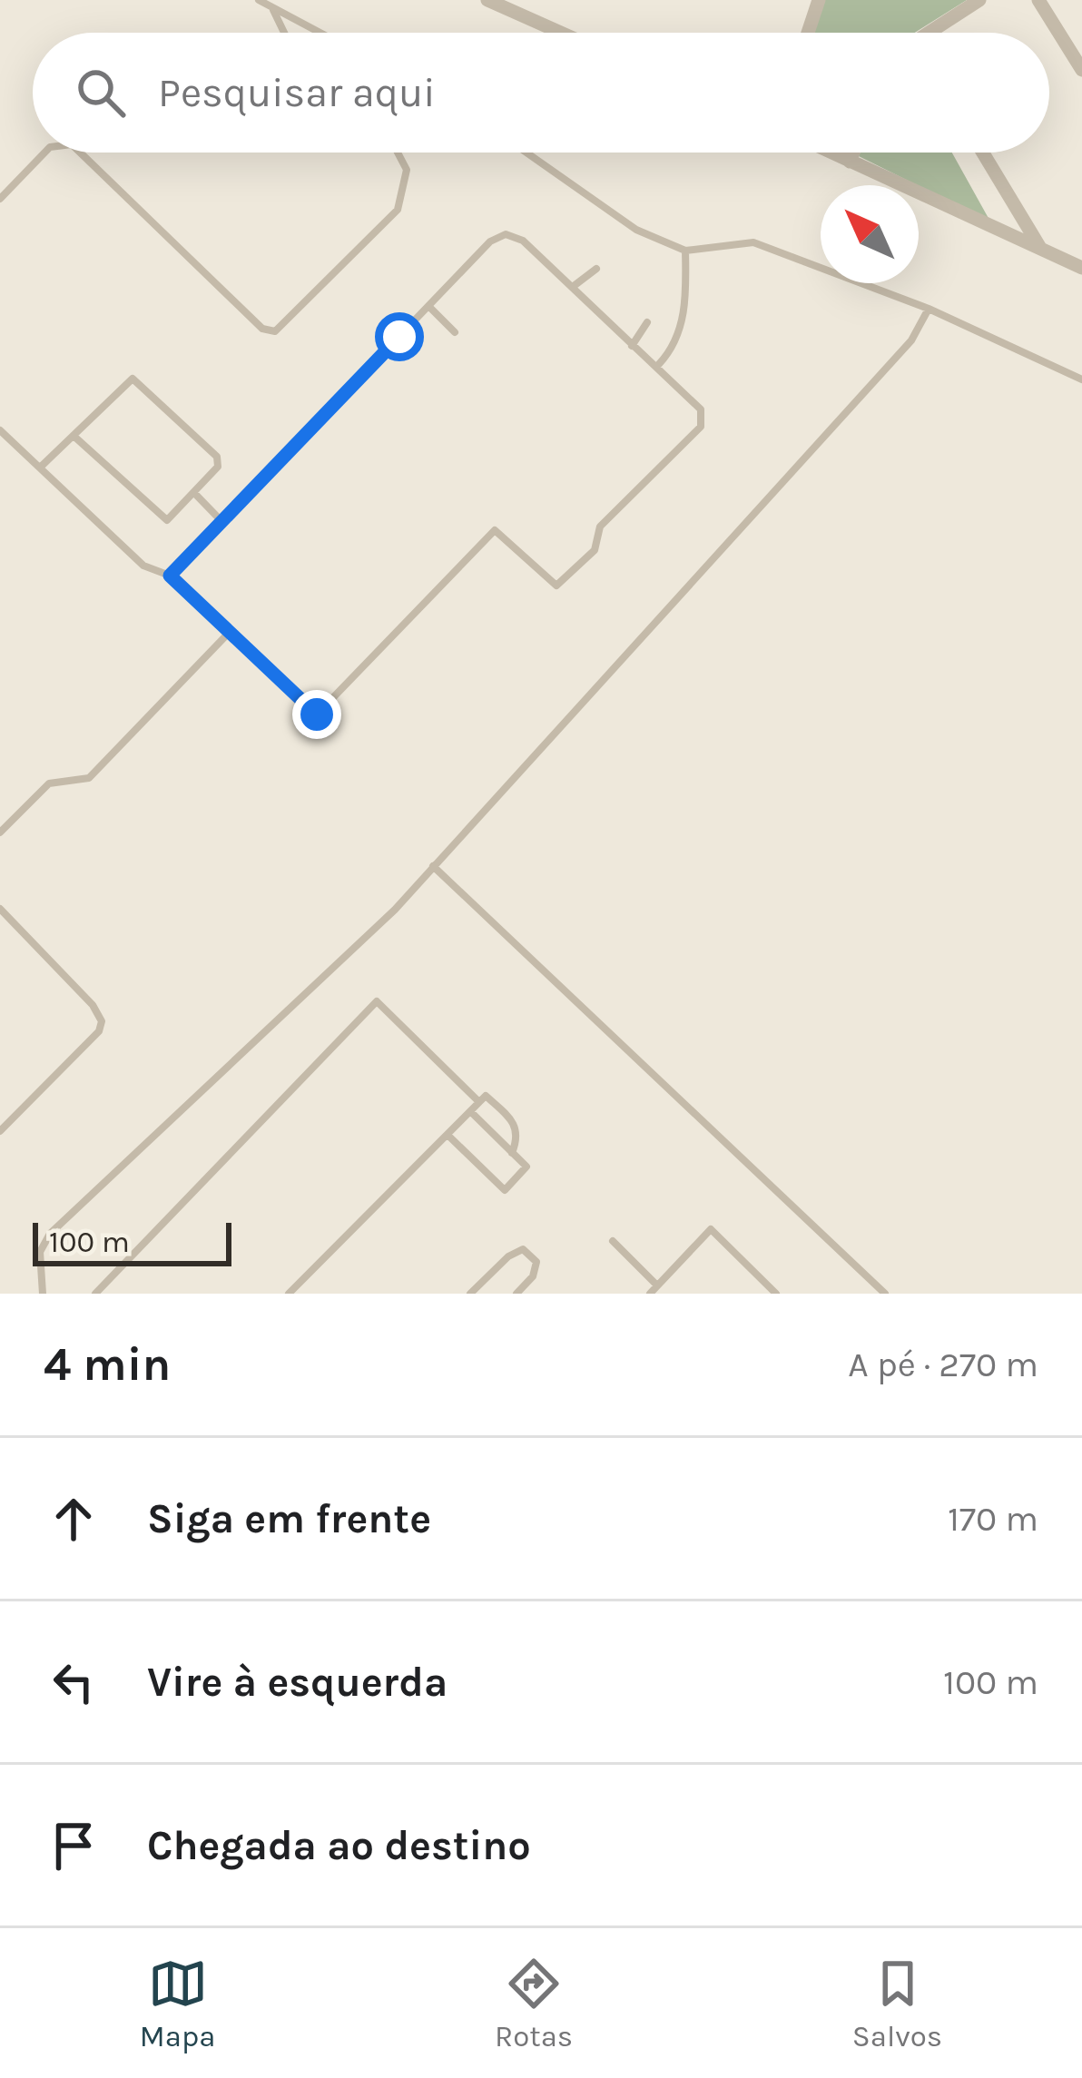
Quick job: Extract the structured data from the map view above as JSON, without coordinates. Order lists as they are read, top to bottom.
{
  "scale_bar": "100 m",
  "north": "top left",
  "page": {
    "search": "Pesquisar aqui",
    "scale": "100 m",
    "heading": ["4 min", "A pé · 270 m"],
    "list": [
      ["Siga em frente", "170 m"],
      ["Vire à esquerda", "100 m"],
      "Chegada ao destino"
    ],
    "nav": ["Mapa", "Rotas", "Salvos"]
  }
}
